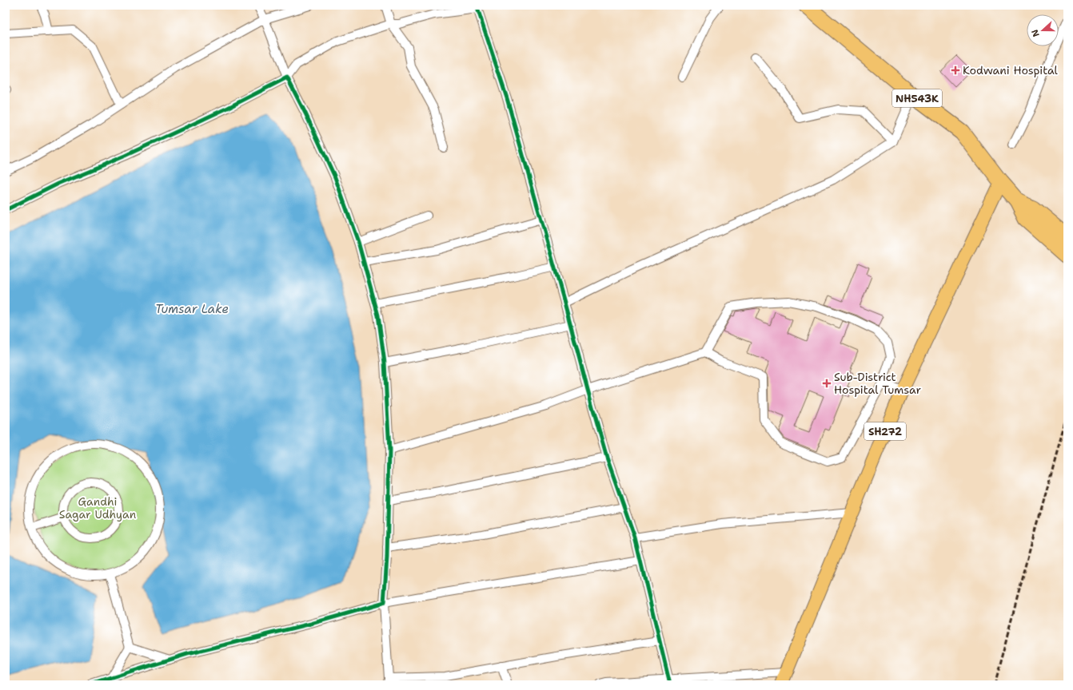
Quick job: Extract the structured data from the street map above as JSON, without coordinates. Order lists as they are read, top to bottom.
{
  "streets": {
    "highway": ["NH543K"],
    "main road": ["SH272"]
  },
  "crossings": [
    ["NH543K", "SH272"]
  ],
  "water": ["Tumsar Lake"],
  "parks": ["Gandhi Sagar Udhyan"],
  "places": {
    "health": ["Kodwani Hospital", "Sub-District Hospital Tumsar"]
  },
  "north": "left"
}
